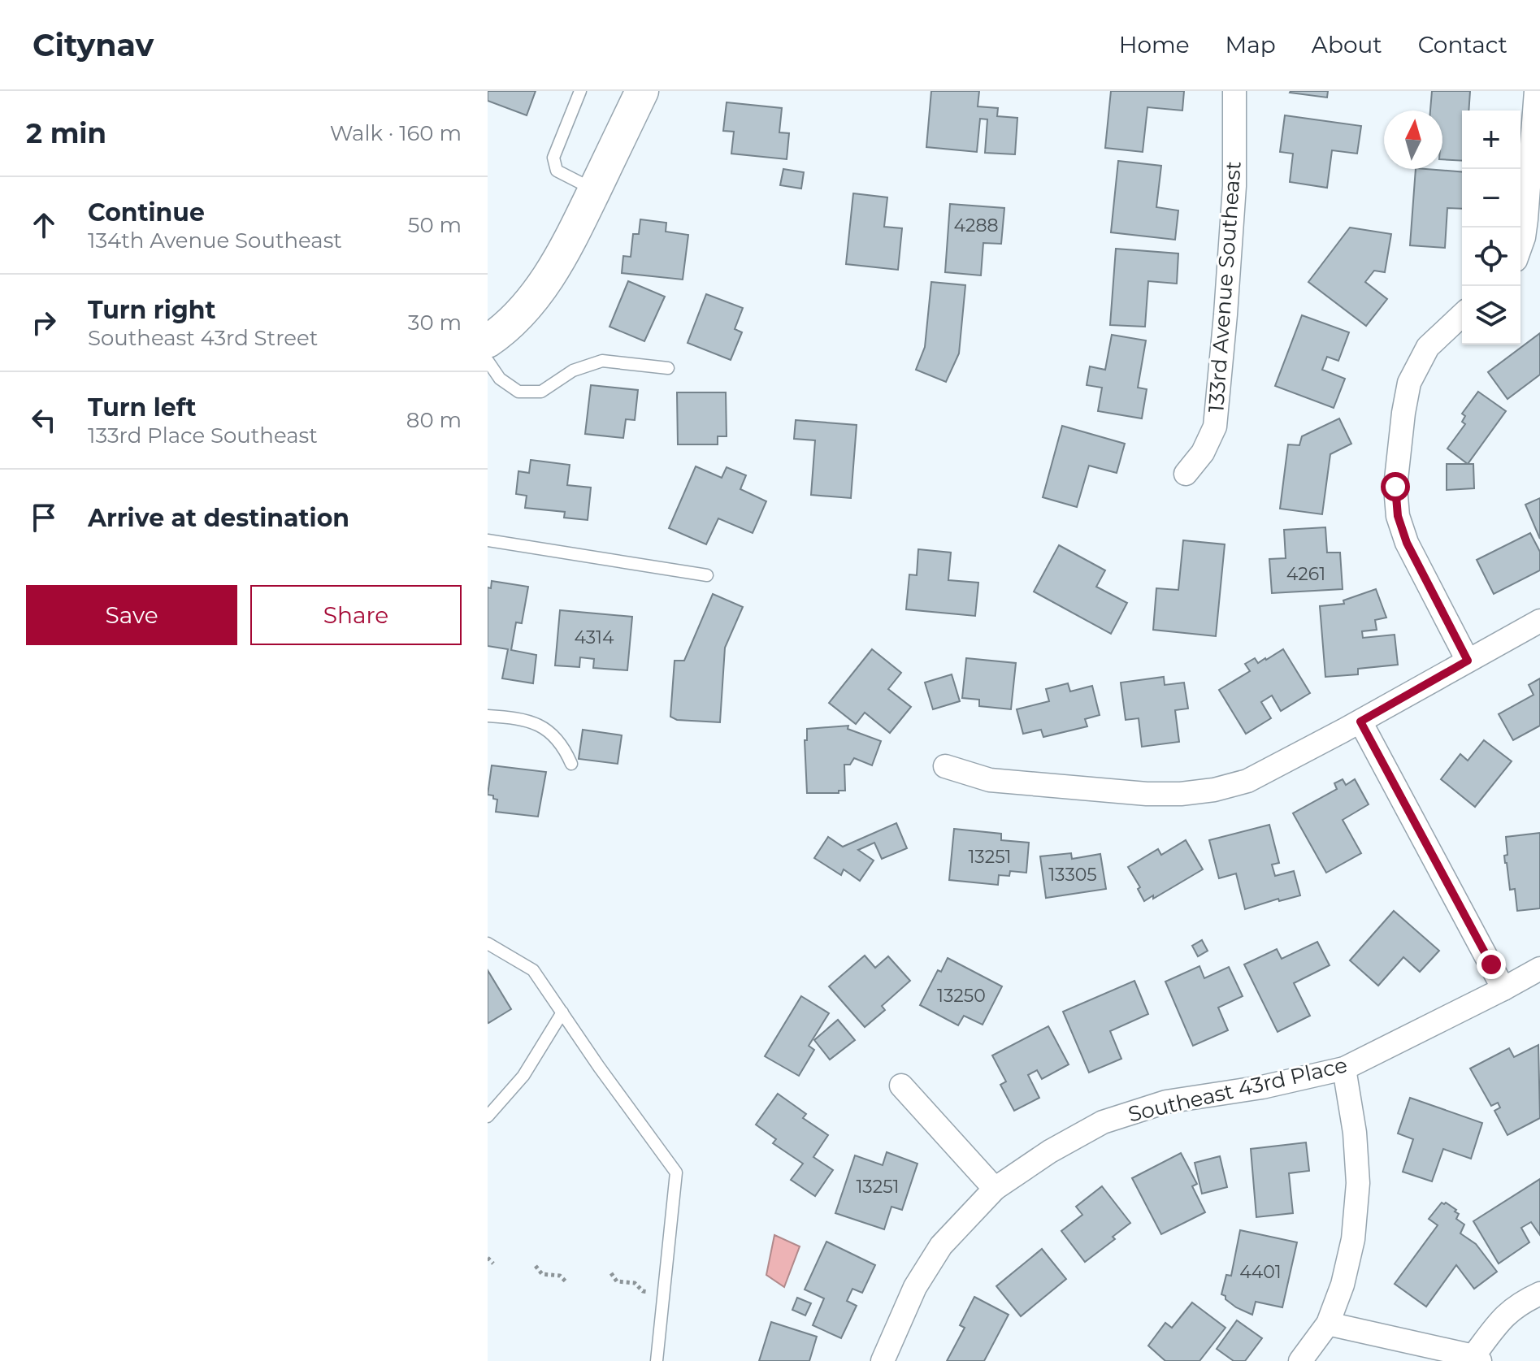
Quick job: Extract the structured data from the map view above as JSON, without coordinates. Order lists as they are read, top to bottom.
{
  "streets": {
    "street": ["133rd Avenue Southeast", "Southeast 43rd Place"]
  },
  "house_numbers": [
    "4288",
    "4261",
    "4314",
    "13251",
    "13305",
    "13250",
    "13251",
    "4401"
  ],
  "north": "top",
  "page": {
    "header": "Citynav",
    "nav": [
      "Home",
      "Map",
      "About",
      "Contact"
    ],
    "heading": ["2 min", "Walk · 160 m"],
    "map_buttons": ["+", "−"],
    "list": [
      ["Continue", "134th Avenue Southeast", "50 m"],
      ["Turn right", "Southeast 43rd Street", "30 m"],
      ["Turn left", "133rd Place Southeast", "80 m"],
      "Arrive at destination"
    ],
    "buttons": ["Save", "Share"]
  }
}
